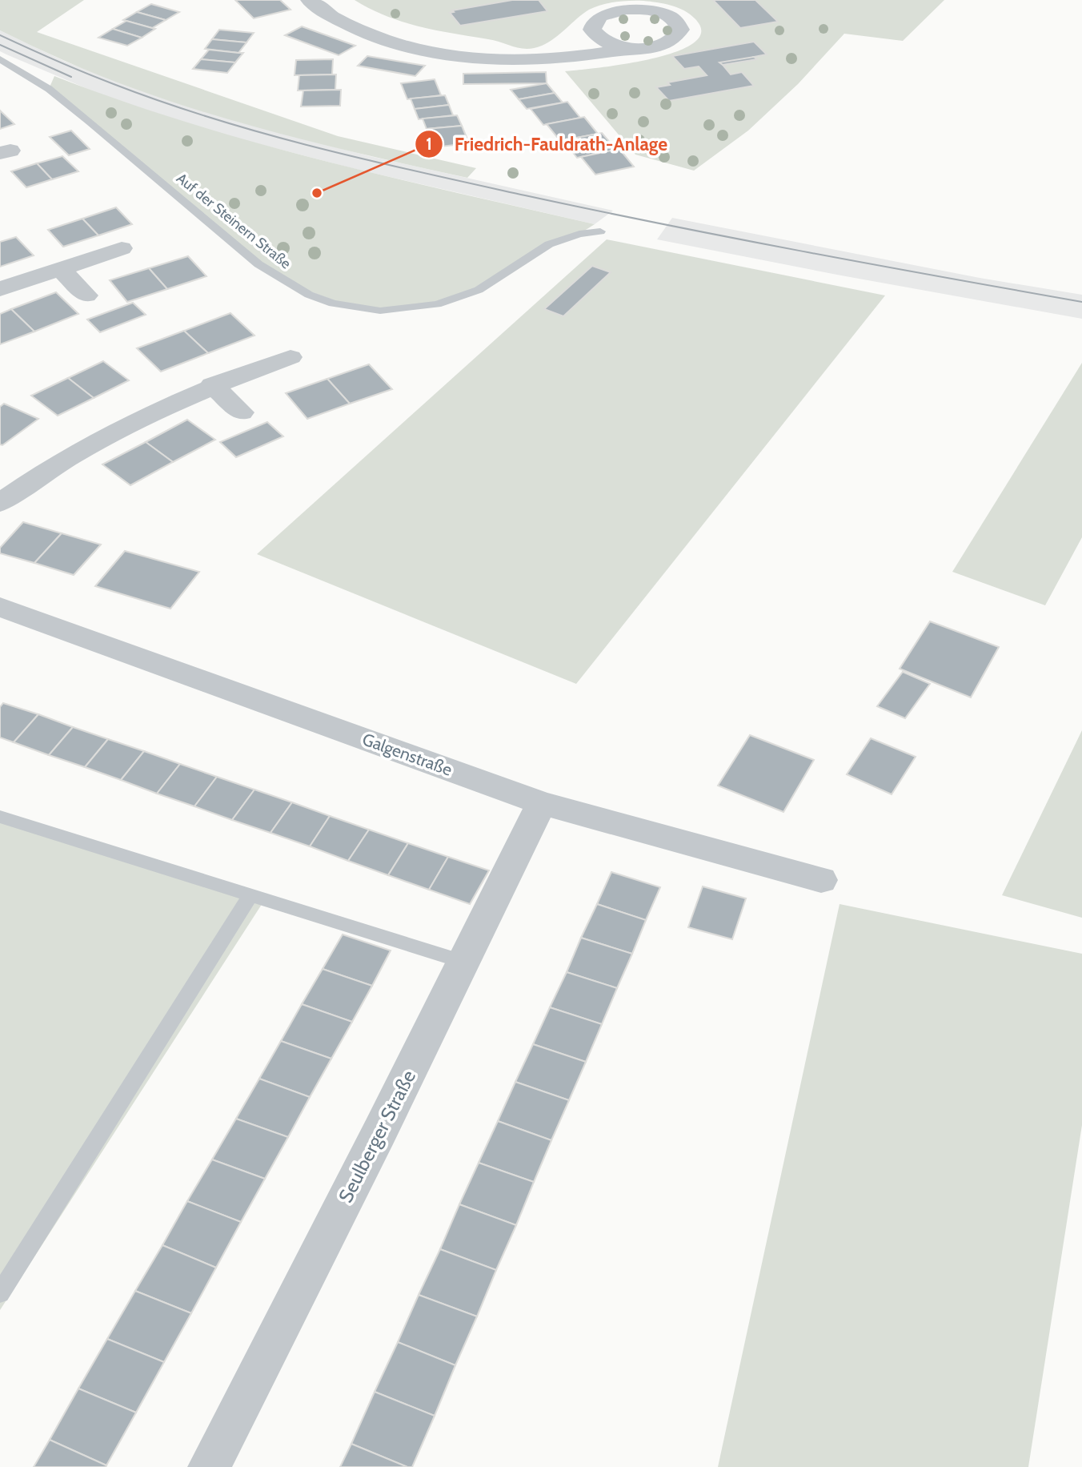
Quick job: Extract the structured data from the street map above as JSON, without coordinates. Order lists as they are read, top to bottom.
{
  "streets": {
    "street": ["Galgenstraße", "Seulberger Straße"],
    "lane": ["Auf der Steinern Straße"]
  },
  "crossings": [
    ["Galgenstraße", "Seulberger Straße"]
  ],
  "places": ["Friedrich-Fauldrath-Anlage"]
}
